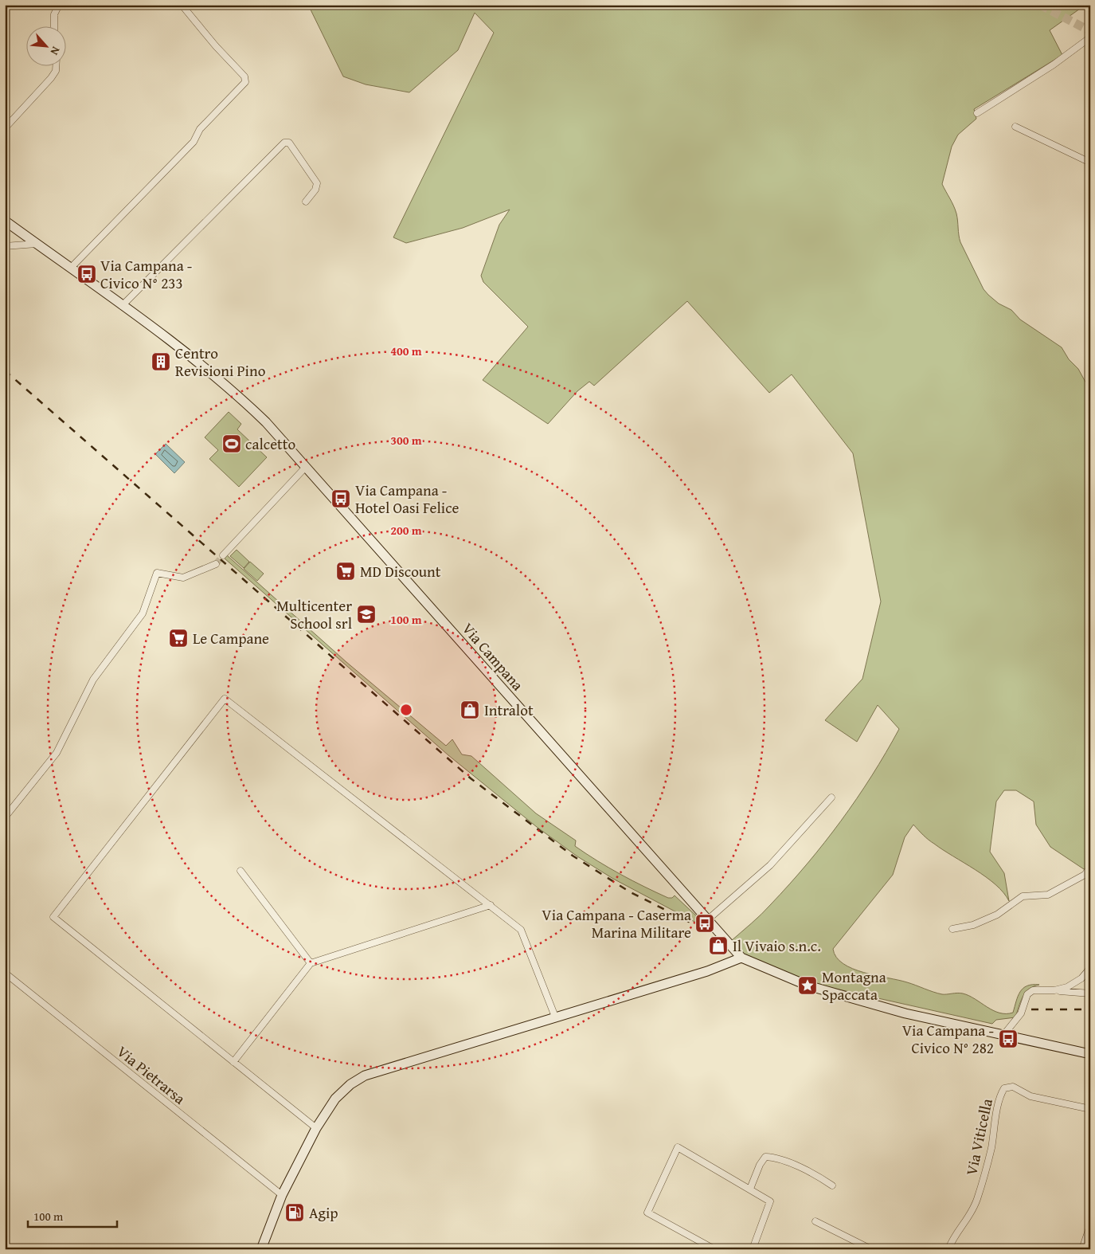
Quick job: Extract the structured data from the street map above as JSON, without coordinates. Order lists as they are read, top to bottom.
{
  "streets": {
    "street": ["Via Campana", "Via Pietrarsa", "Via Viticella"]
  },
  "places": {
    "bus stop": [
      "Via Campana - Civico N° 233",
      "Via Campana - Hotel Oasi Felice",
      "Via Campana - Caserma Marina Militare",
      "Via Campana - Civico N° 282"
    ],
    "building": ["Centro Revisioni Pino"],
    "sports": ["calcetto"],
    "supermarket": ["MD Discount", "Le Campane"],
    "school or university": ["Multicenter School srl"],
    "shop": ["Intralot", "Il Vivaio s.n.c."],
    "place": ["Montagna Spaccata"],
    "fuel station": ["Agip"]
  },
  "scale_bar": "100 m",
  "north": "bottom right",
  "rings": [
    "400 m",
    "300 m",
    "200 m",
    "100 m"
  ]
}
